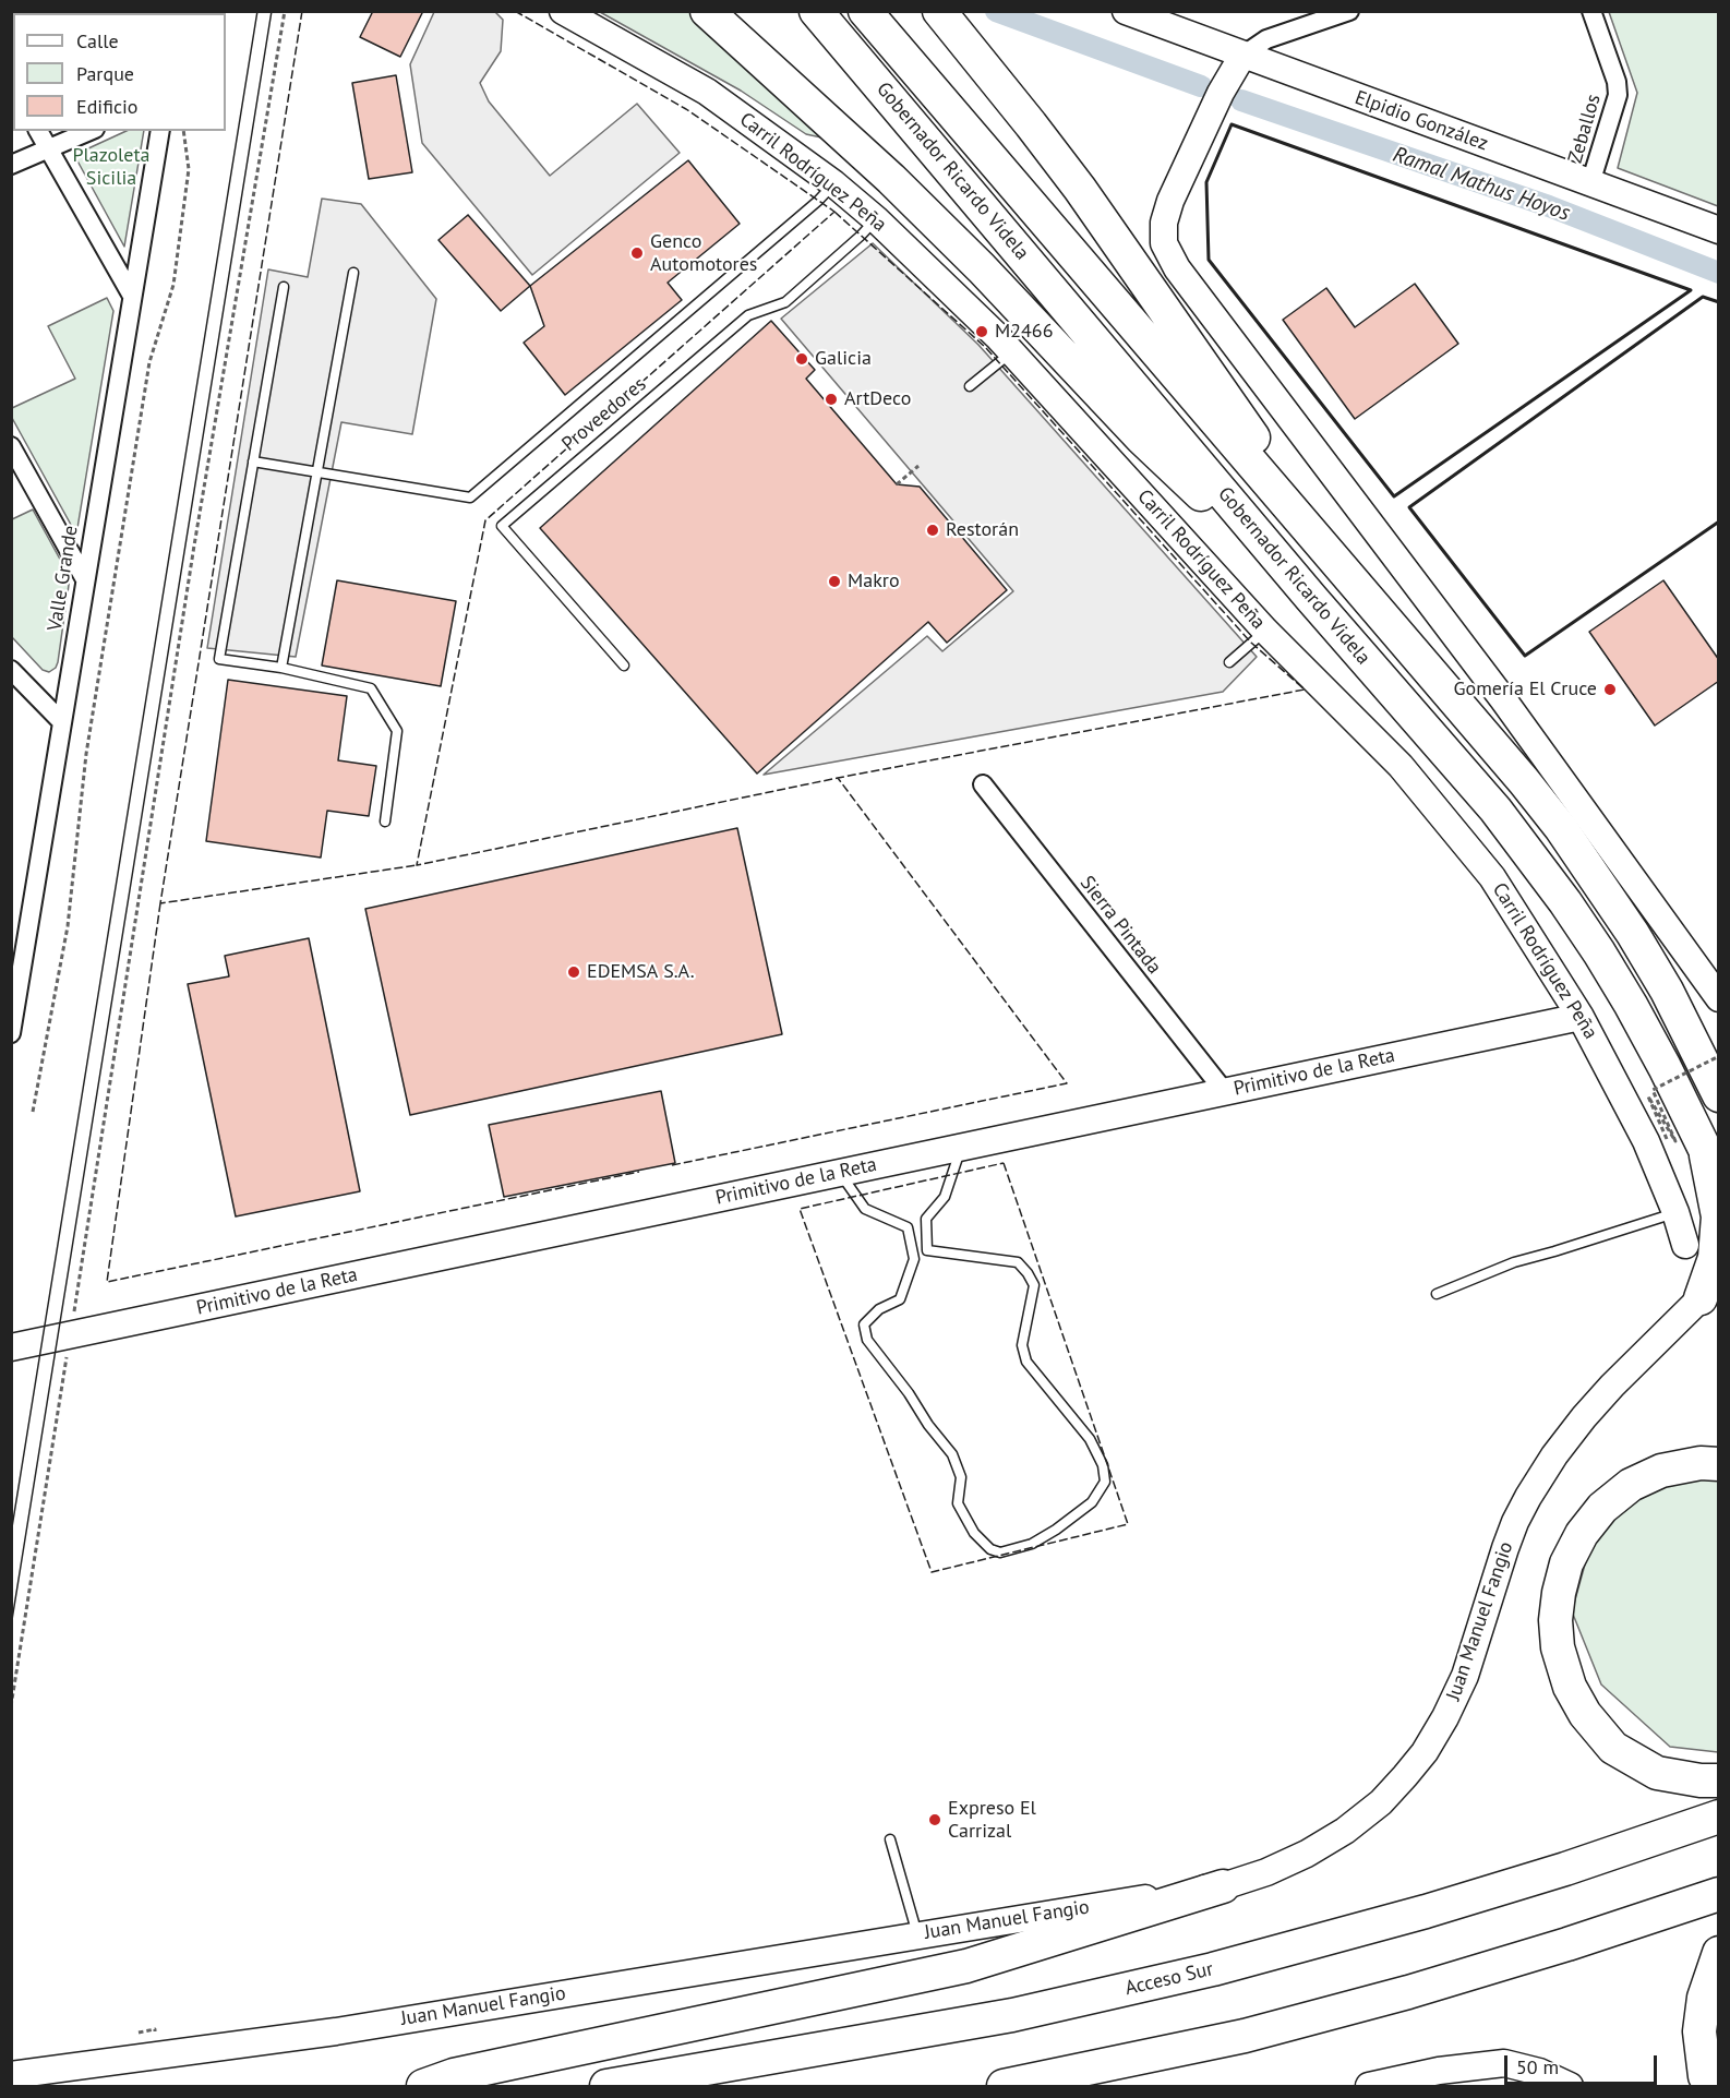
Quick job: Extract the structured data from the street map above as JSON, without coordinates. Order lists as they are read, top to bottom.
{
  "streets": {
    "highway": ["Gobernador Ricardo Videla", "Acceso Sur"],
    "street": [
      "Elpidio González",
      "Zeballos",
      "Carril Rodríguez Peña",
      "Valle Grande",
      "Sierra Pintada",
      "Primitivo de la Reta",
      "Juan Manuel Fangio"
    ],
    "lane": ["Proveedores"]
  },
  "crossings": [
    ["Elpidio González", "Zeballos"],
    ["Gobernador Ricardo Videla", "Juan Manuel Fangio"],
    ["Carril Rodríguez Peña", "Proveedores"],
    ["Carril Rodríguez Peña", "Primitivo de la Reta"],
    ["Sierra Pintada", "Primitivo de la Reta"]
  ],
  "water": ["Ramal Mathus Hoyos"],
  "parks": ["Plazoleta Sicilia"],
  "places": [
    "Genco Automotores",
    "M2466",
    "Galicia",
    "ArtDeco",
    "Restorán",
    "Makro",
    "Gomería El Cruce",
    "EDEMSA S.A.",
    "Expreso El Carrizal"
  ],
  "legend": ["Calle", "Parque", "Edificio"],
  "scale_bar": "50 m"
}
